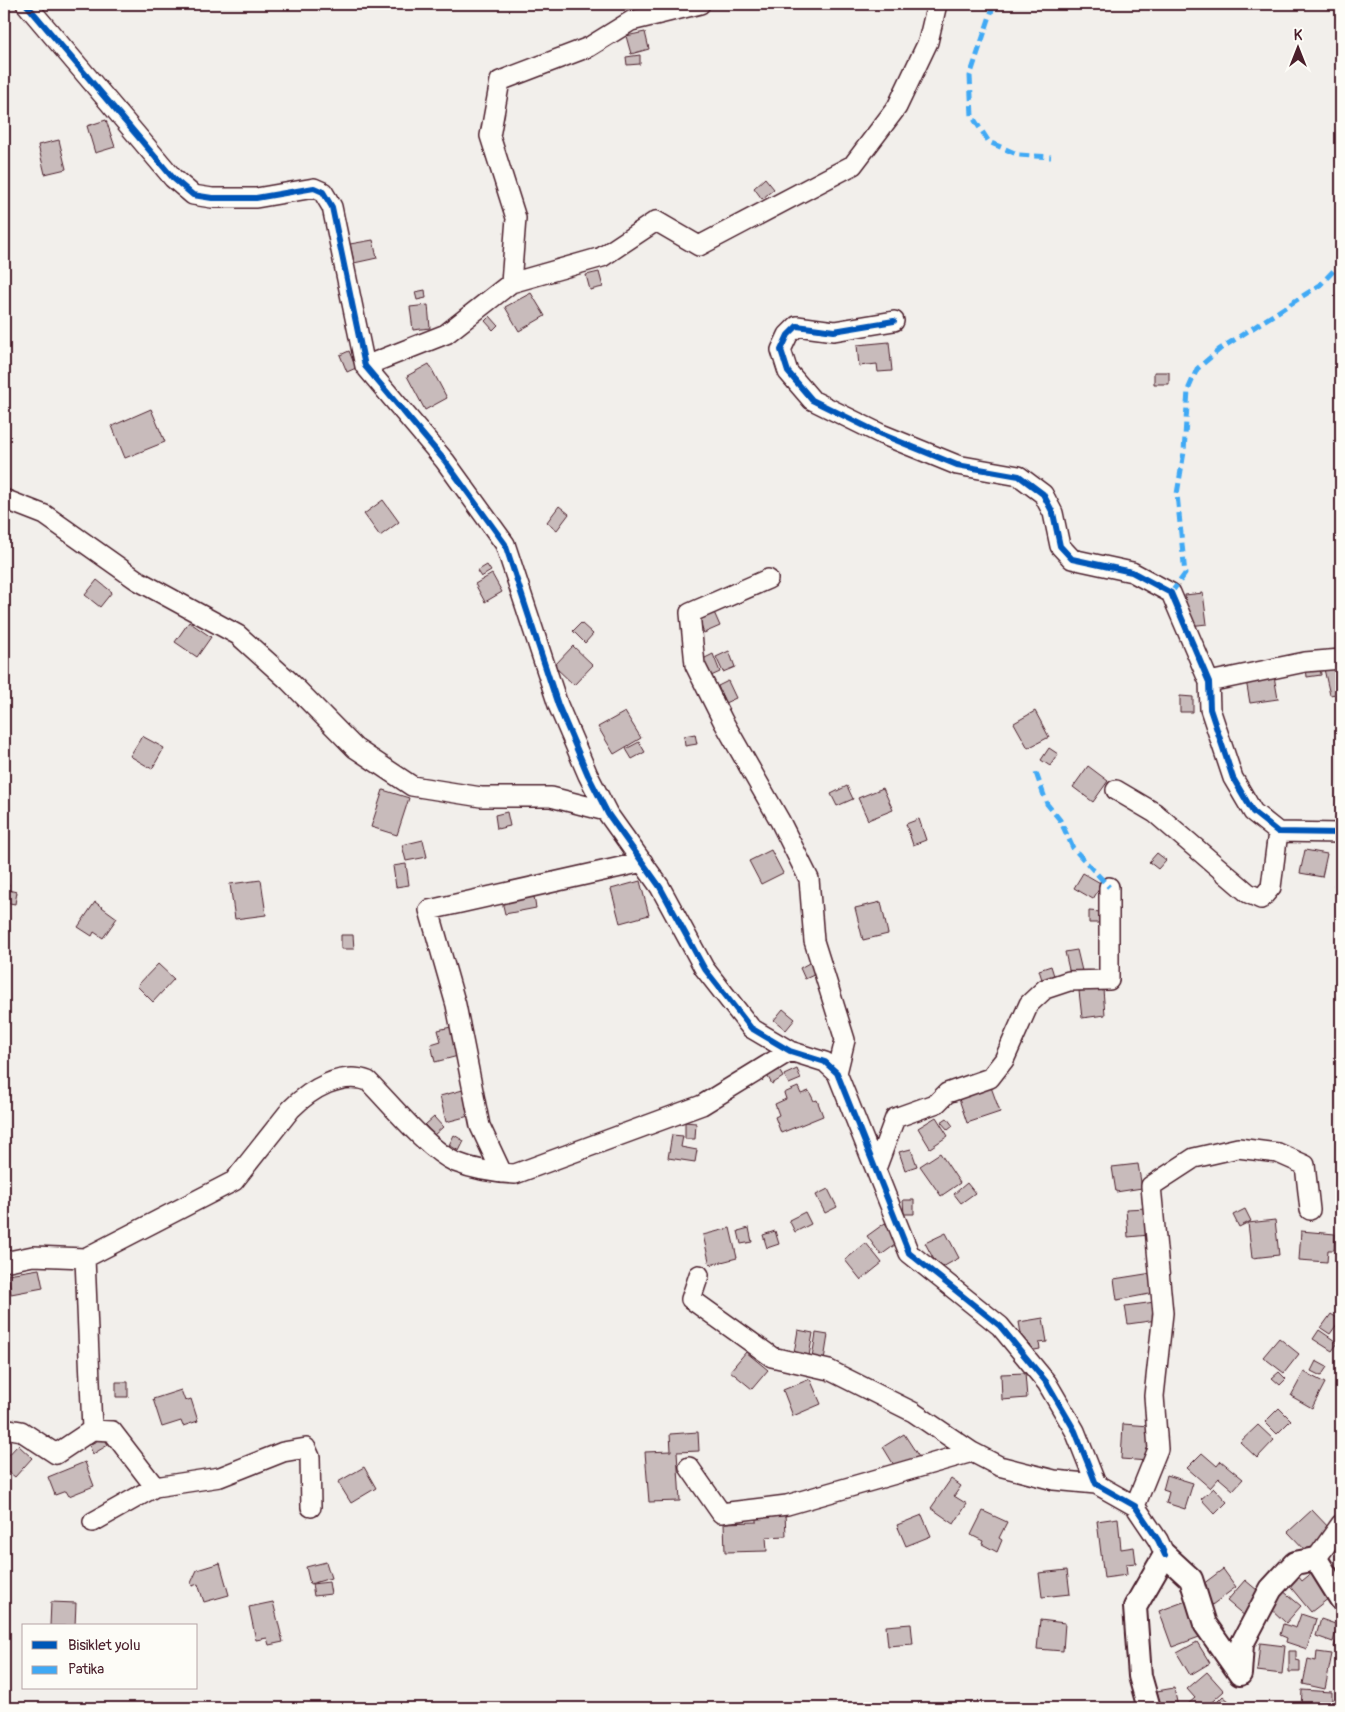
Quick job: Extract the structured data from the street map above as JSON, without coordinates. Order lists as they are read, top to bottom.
{
  "legend": ["Bisiklet yolu", "Patika"],
  "north": "top"
}
